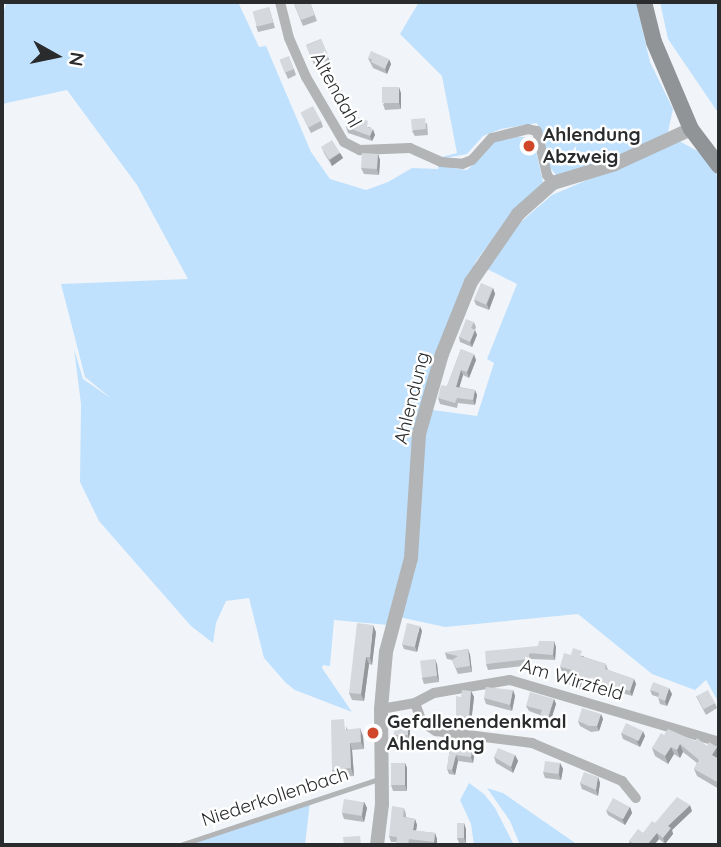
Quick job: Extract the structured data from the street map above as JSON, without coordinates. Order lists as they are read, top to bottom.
{
  "streets": {
    "street": ["Altendahl", "Ahlendung", "Am Wirzfeld"],
    "lane": ["Niederkollenbach"]
  },
  "crossings": [
    ["Altendahl", "Ahlendung"],
    ["Ahlendung", "Am Wirzfeld"],
    ["Ahlendung", "Niederkollenbach"]
  ],
  "places": ["Ahlendung Abzweig", "Gefallenendenkmal Ahlendung"],
  "north": "right"
}
